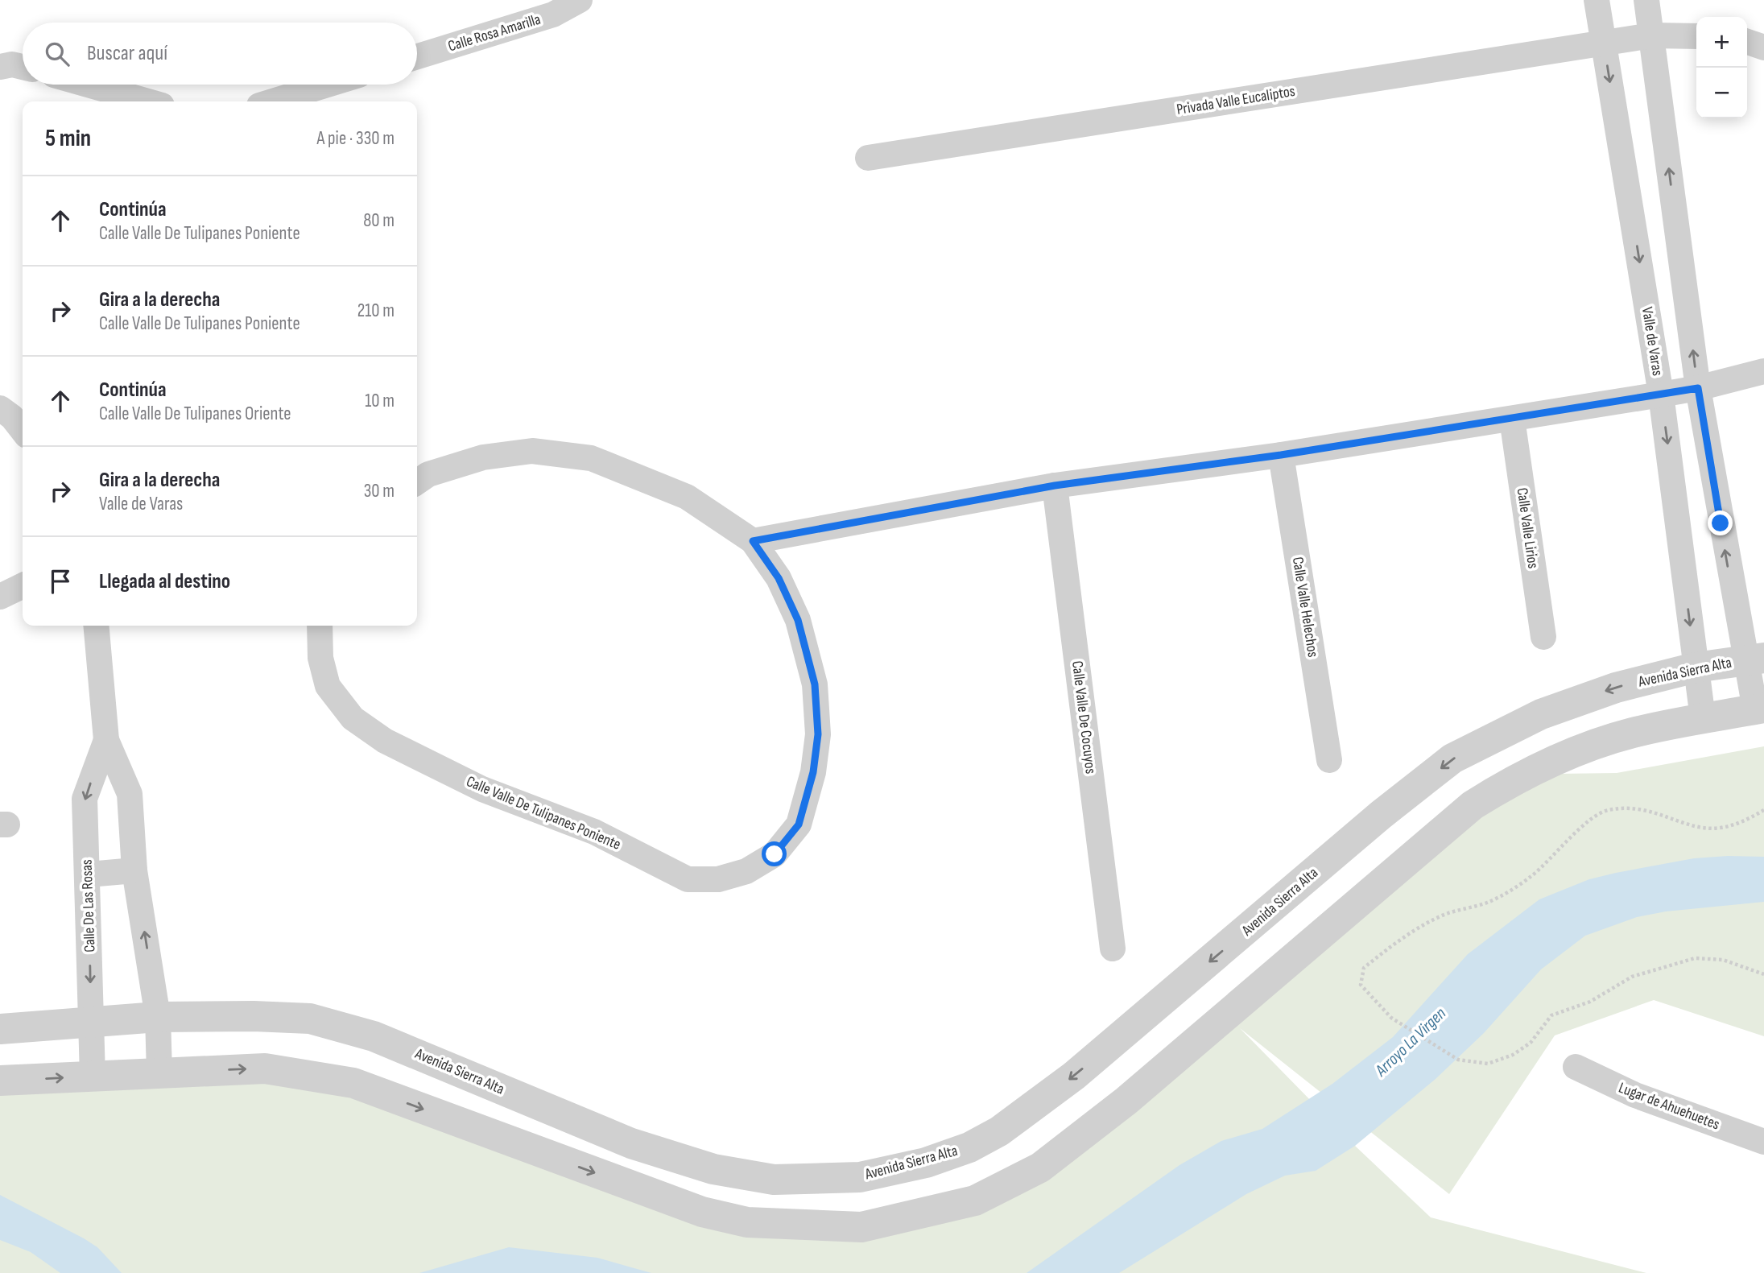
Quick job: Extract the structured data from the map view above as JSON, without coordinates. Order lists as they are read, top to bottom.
{
  "streets": {
    "street": [
      "Calle Rosa Amarilla",
      "Privada Valle Eucaliptos",
      "Valle de Varas",
      "Calle Valle Lirios",
      "Calle Valle Helechos",
      "Avenida Sierra Alta",
      "Calle Valle De Cocuyos",
      "Calle Valle De Tulipanes Poniente",
      "Calle De Las Rosas",
      "Lugar de Ahuehuetes"
    ]
  },
  "crossings": [
    ["Privada Valle Eucaliptos", "Valle de Varas"],
    ["Valle de Varas", "Avenida Sierra Alta"],
    ["Avenida Sierra Alta", "Calle De Las Rosas"]
  ],
  "water": ["Arroyo La Virgen"],
  "page": {
    "map_buttons": ["+", "−"],
    "search": "Buscar aquí",
    "heading": ["5 min", "A pie · 330 m"],
    "list": [
      ["Continúa", "Calle Valle De Tulipanes Poniente", "80 m"],
      ["Gira a la derecha", "Calle Valle De Tulipanes Poniente", "210 m"],
      ["Continúa", "Calle Valle De Tulipanes Oriente", "10 m"],
      ["Gira a la derecha", "Valle de Varas", "30 m"],
      "Llegada al destino"
    ]
  }
}
